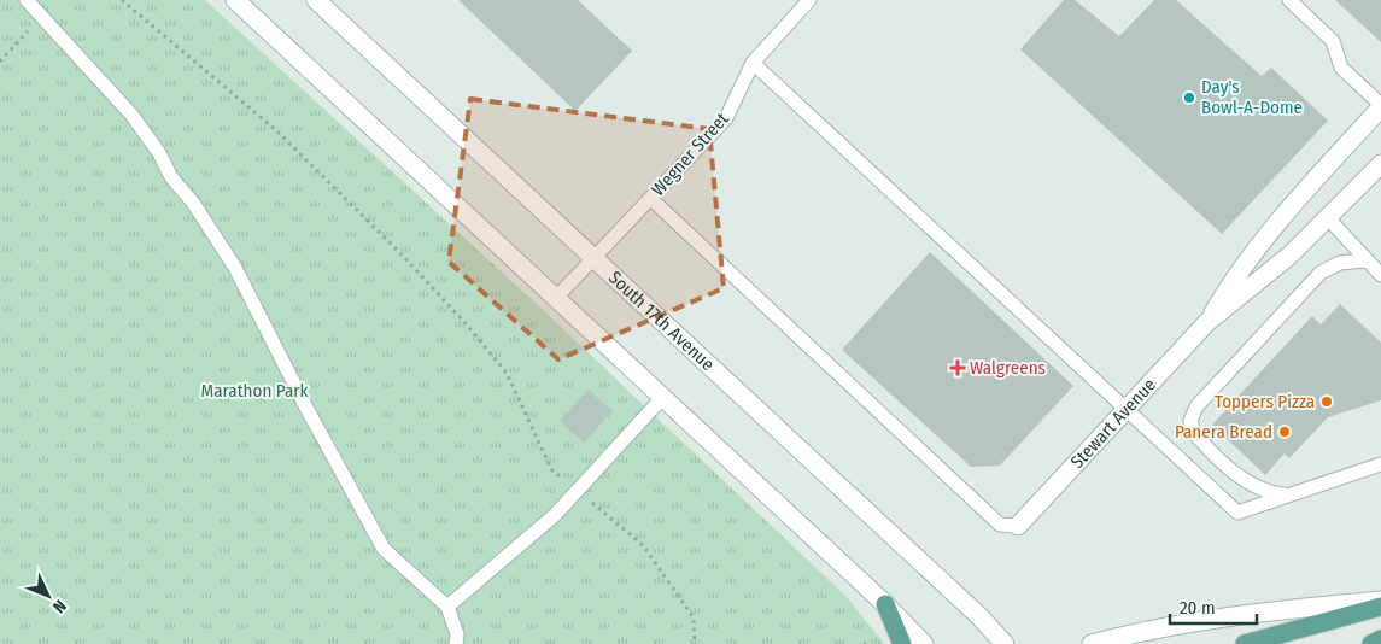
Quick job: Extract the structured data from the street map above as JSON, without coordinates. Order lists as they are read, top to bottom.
{
  "streets": {
    "main road": ["South 17th Avenue", "Stewart Avenue"],
    "lane": ["Wegner Street"]
  },
  "crossings": [
    ["Wegner Street", "South 17th Avenue"]
  ],
  "parks": ["Marathon Park"],
  "places": {
    "other": ["Day's Bowl-A-Dome", "Toppers Pizza", "Panera Bread"],
    "health": ["Walgreens"]
  },
  "scale_bar": "20 m",
  "north": "bottom right"
}
